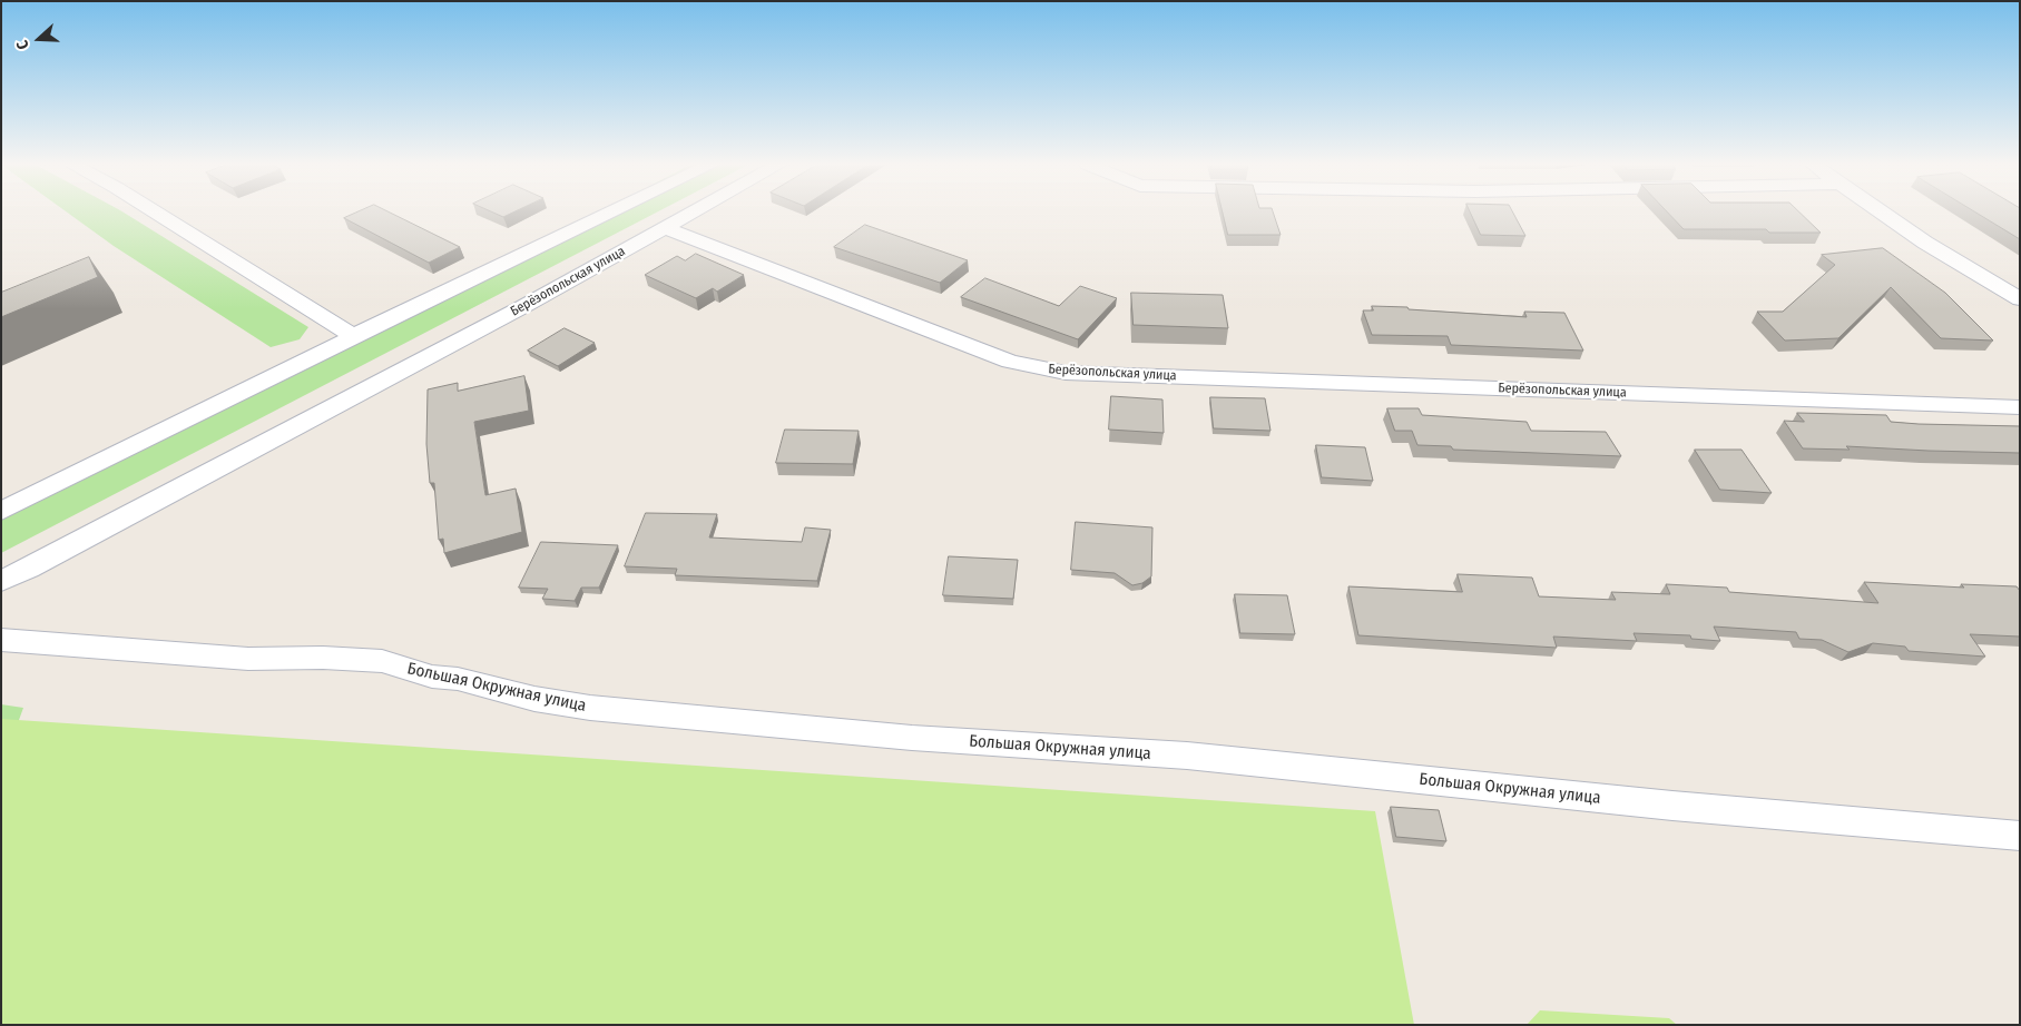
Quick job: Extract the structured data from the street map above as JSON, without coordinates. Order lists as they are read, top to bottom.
{
  "streets": {
    "street": ["Берёзопольская улица", "Большая Окружная улица"]
  },
  "north": "left"
}
